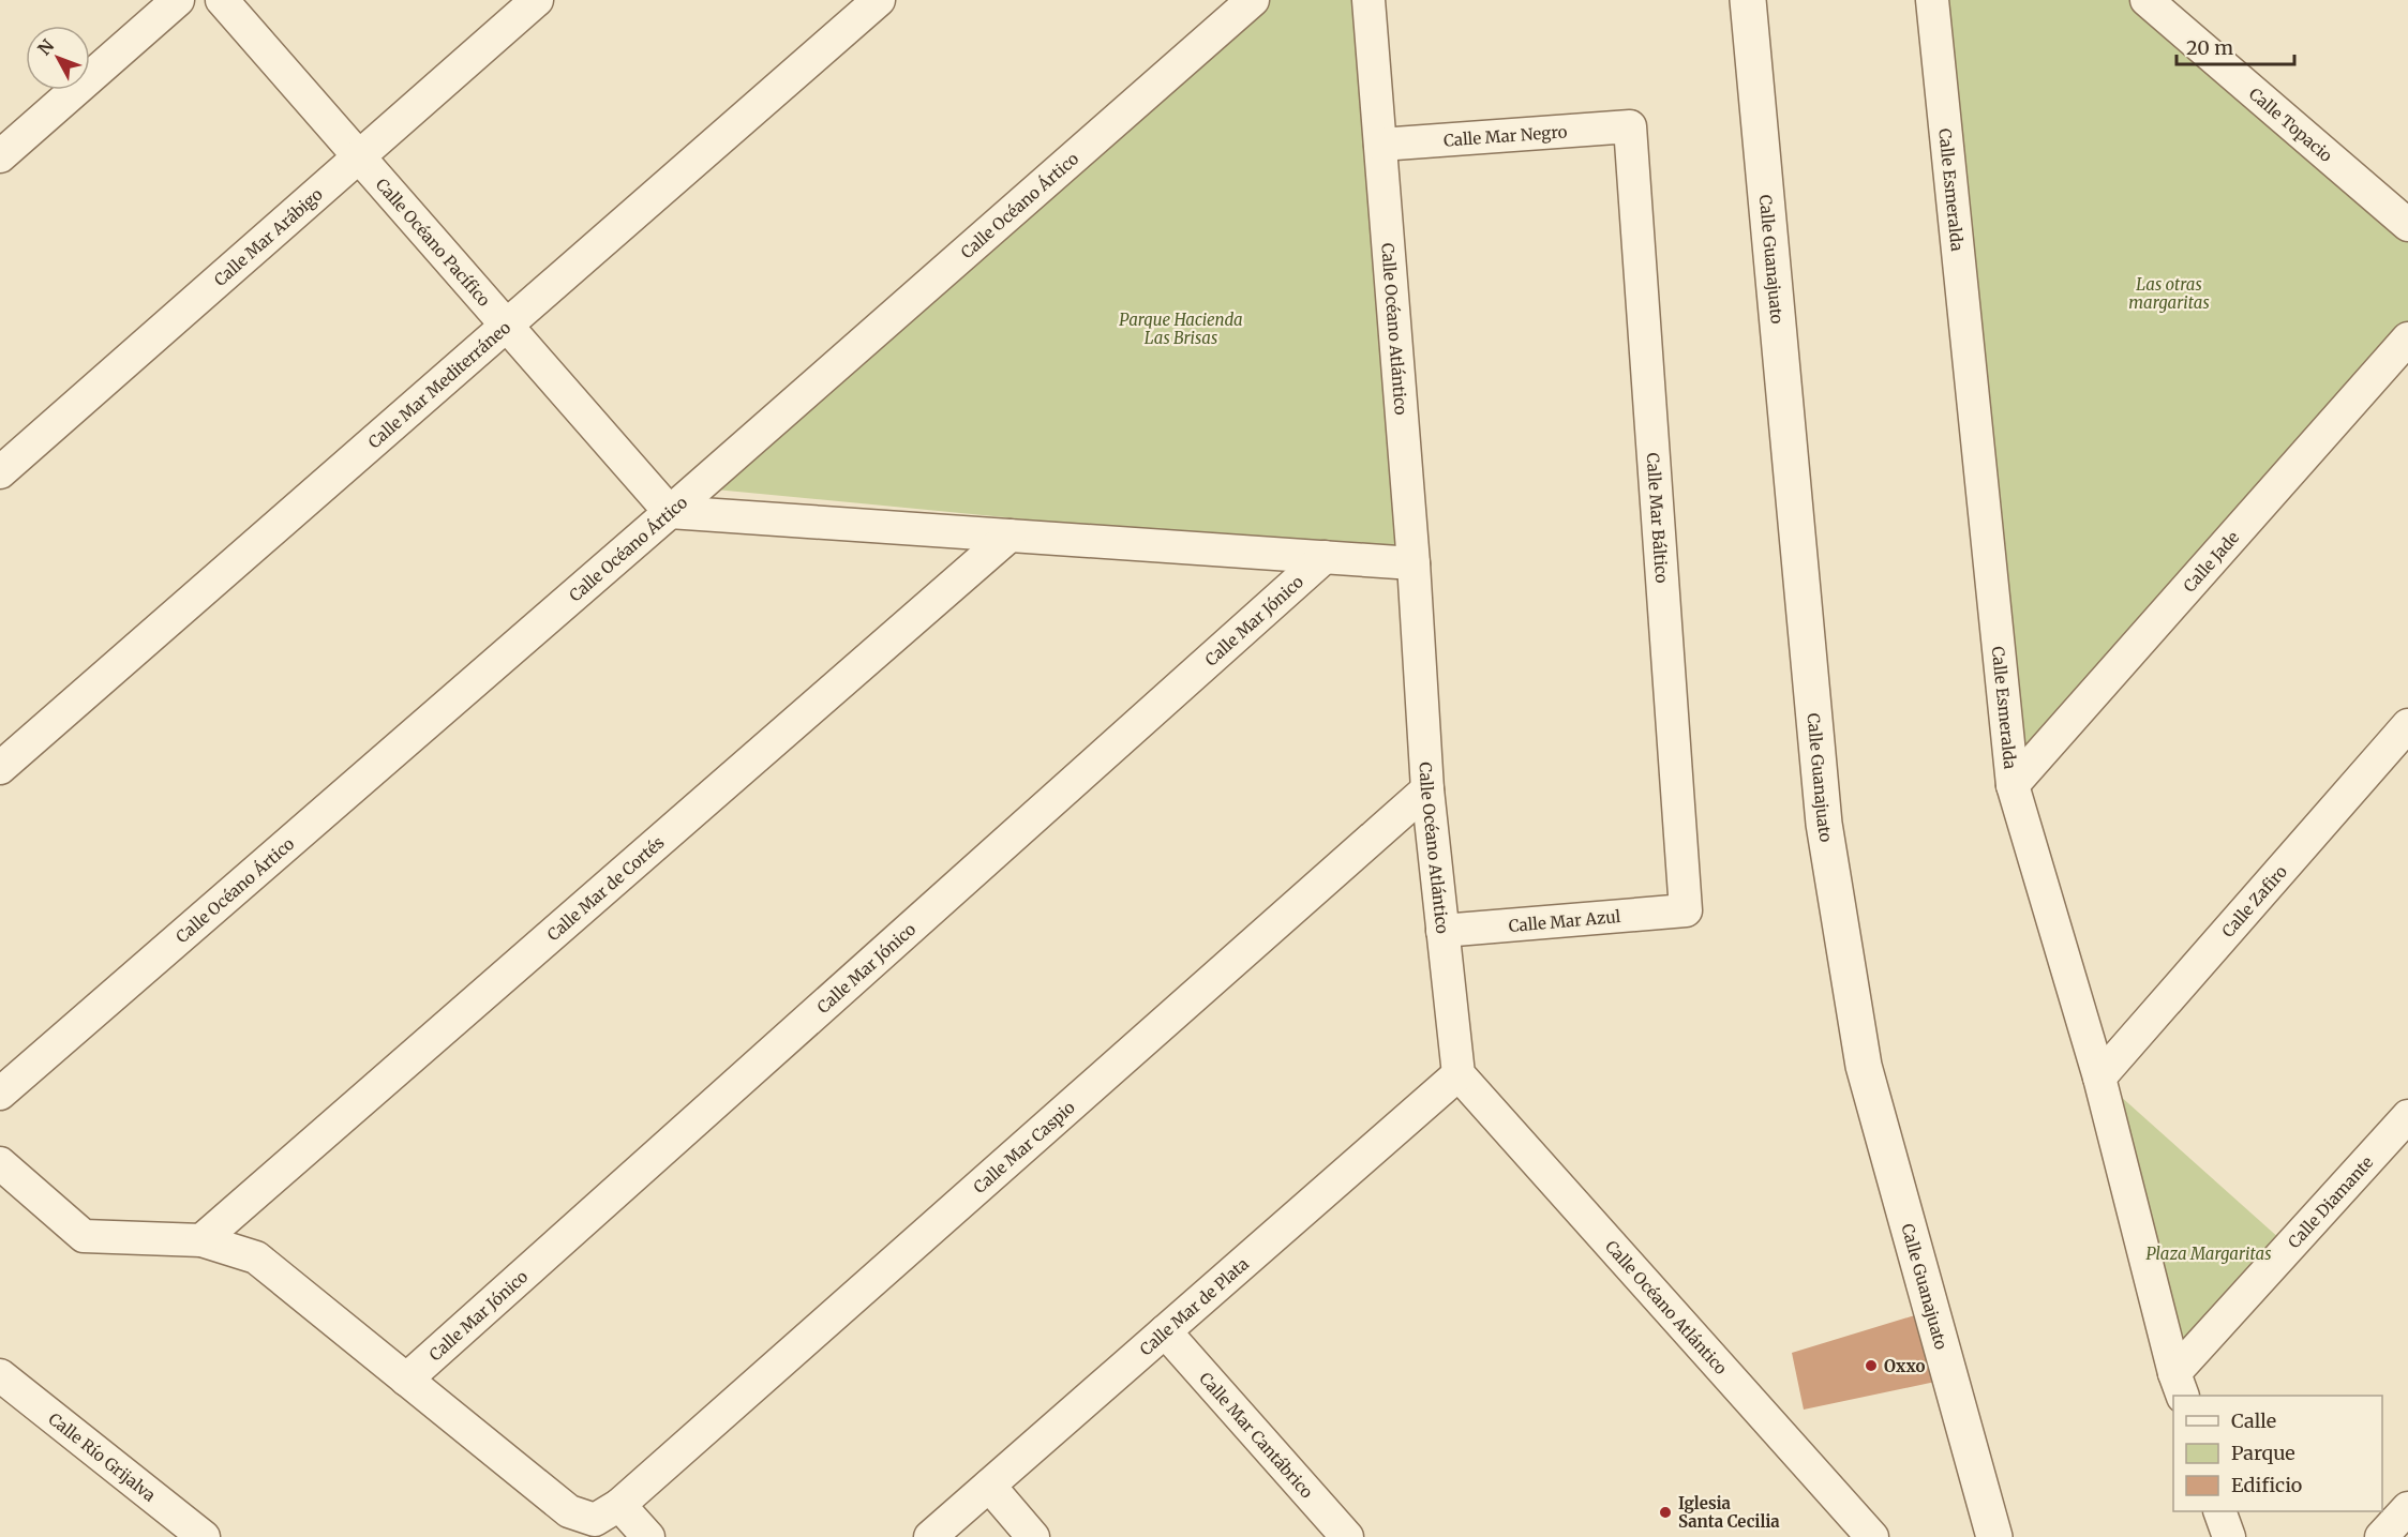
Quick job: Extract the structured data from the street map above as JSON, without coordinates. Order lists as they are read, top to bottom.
{
  "streets": {
    "street": [
      "Calle Topacio",
      "Calle Mar Negro",
      "Calle Esmeralda",
      "Calle Océano Ártico",
      "Calle Mar Arábigo",
      "Calle Océano Pacífico",
      "Calle Guanajuato",
      "Calle Océano Atlántico",
      "Calle Mar Mediterráneo",
      "Calle Mar Báltico",
      "Calle Jade",
      "Calle Mar Jónico",
      "Calle Mar de Cortés",
      "Calle Zafiro",
      "Calle Mar Azul",
      "Calle Mar Caspio",
      "Calle Diamante",
      "Calle Mar de Plata",
      "Calle Mar Cantábrico",
      "Calle Río Grijalva"
    ]
  },
  "crossings": [
    ["Calle Mar Negro", "Calle Océano Atlántico"],
    ["Calle Mar Negro", "Calle Mar Báltico"],
    ["Calle Esmeralda", "Calle Jade"],
    ["Calle Esmeralda", "Calle Zafiro"],
    ["Calle Esmeralda", "Calle Diamante"],
    ["Calle Océano Ártico", "Calle Océano Pacífico"],
    ["Calle Mar Arábigo", "Calle Océano Pacífico"],
    ["Calle Océano Pacífico", "Calle Mar Mediterráneo"],
    ["Calle Océano Atlántico", "Calle Mar Azul"],
    ["Calle Océano Atlántico", "Calle Mar Caspio"],
    ["Calle Océano Atlántico", "Calle Mar de Plata"],
    ["Calle Mar Báltico", "Calle Mar Azul"],
    ["Calle Mar Jónico", "Calle Mar Caspio"],
    ["Calle Mar de Cortés", "Calle Mar Caspio"],
    ["Calle Mar de Plata", "Calle Mar Cantábrico"]
  ],
  "parks": ["Las otras margaritas", "Parque Hacienda Las Brisas", "Plaza Margaritas"],
  "places": ["Oxxo", "Iglesia Santa Cecilia"],
  "legend": ["Calle", "Parque", "Edificio"],
  "scale_bar": "20 m",
  "north": "top left"
}
